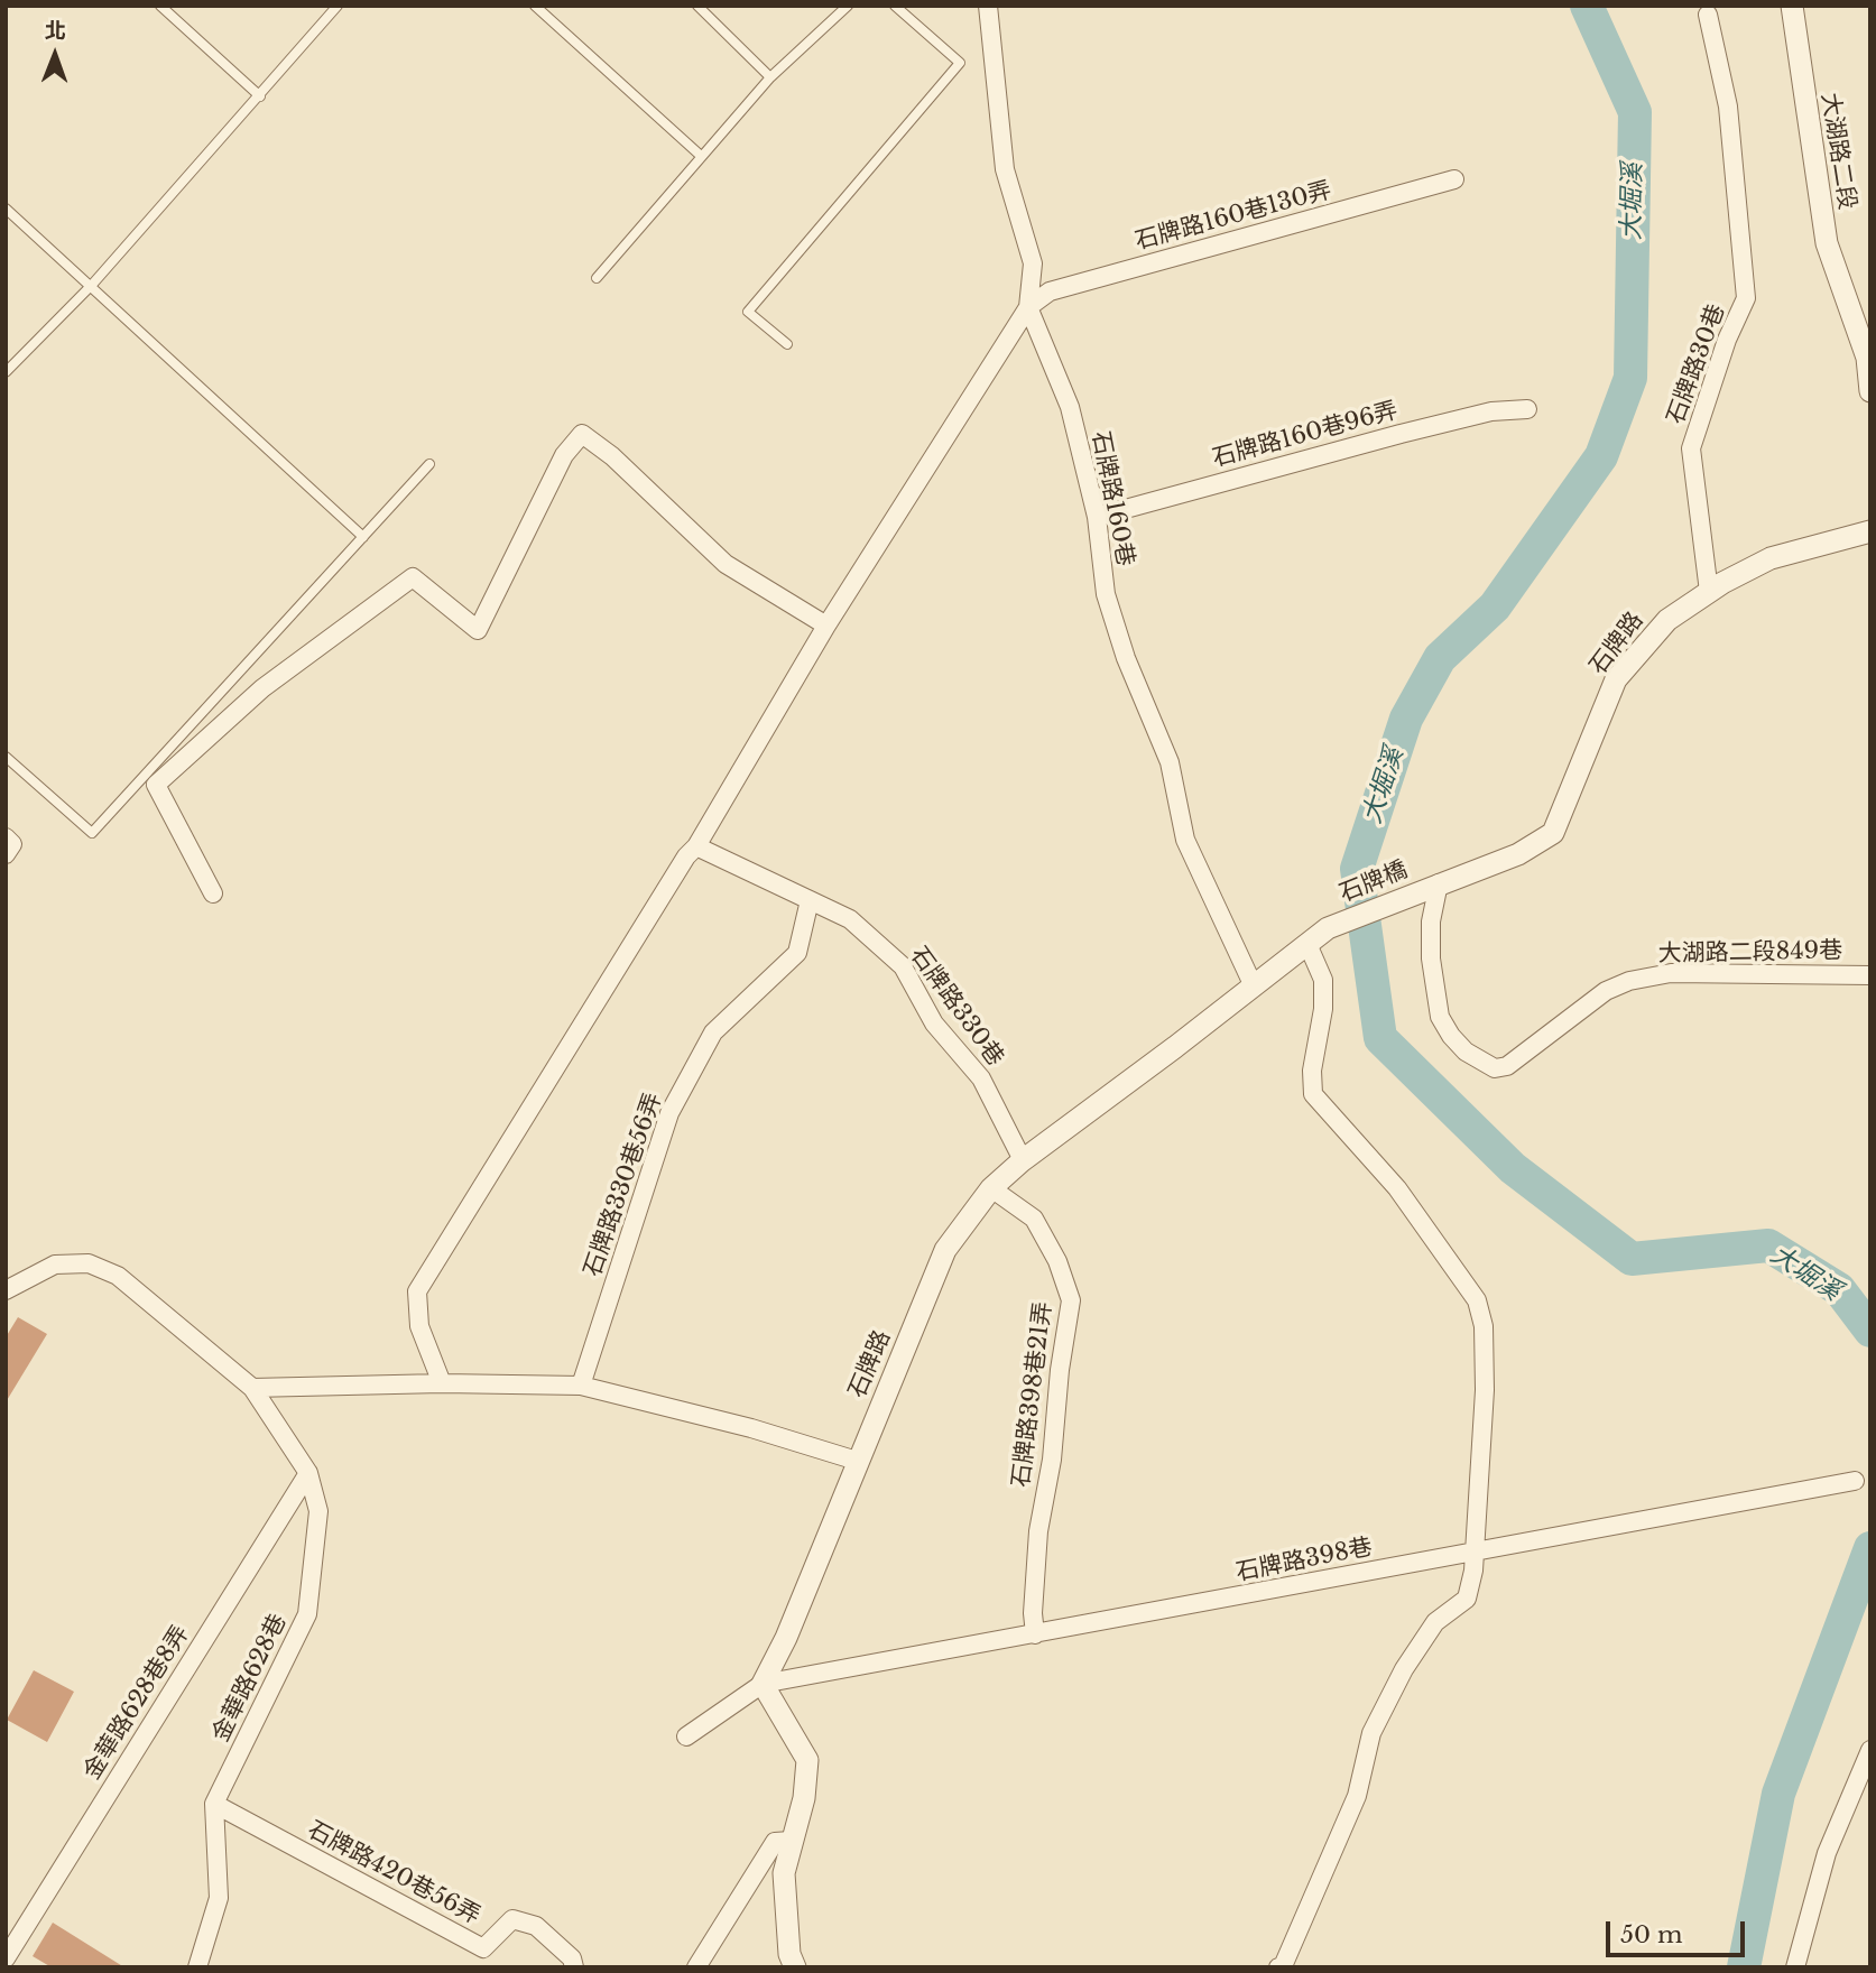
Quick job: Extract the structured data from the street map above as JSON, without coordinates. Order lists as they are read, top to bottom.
{
  "streets": {
    "street": [
      "大湖路二段",
      "石牌路160巷130弄",
      "石牌路30巷",
      "石牌路160巷96弄",
      "石牌路160巷",
      "石牌路",
      "石牌橋",
      "大湖路二段849巷",
      "石牌路330巷",
      "石牌路330巷56弄",
      "石牌路398巷21弄",
      "石牌路398巷",
      "金華路628巷",
      "金華路628巷8弄",
      "石牌路420巷56弄"
    ]
  },
  "crossings": [
    ["石牌路160巷130弄", "石牌路160巷"],
    ["石牌路30巷", "石牌路"],
    ["石牌路160巷96弄", "石牌路160巷"],
    ["石牌路160巷", "石牌路"],
    ["石牌路", "石牌橋"],
    ["石牌路", "大湖路二段849巷"],
    ["石牌路", "石牌路330巷"],
    ["石牌路", "石牌路398巷21弄"],
    ["石牌路", "石牌路398巷"],
    ["石牌橋", "大湖路二段849巷"],
    ["石牌路330巷", "石牌路330巷56弄"],
    ["石牌路398巷21弄", "石牌路398巷"],
    ["金華路628巷", "金華路628巷8弄"],
    ["金華路628巷", "石牌路420巷56弄"]
  ],
  "water": ["大堀溪"],
  "scale_bar": "50 m",
  "north": "top"
}
